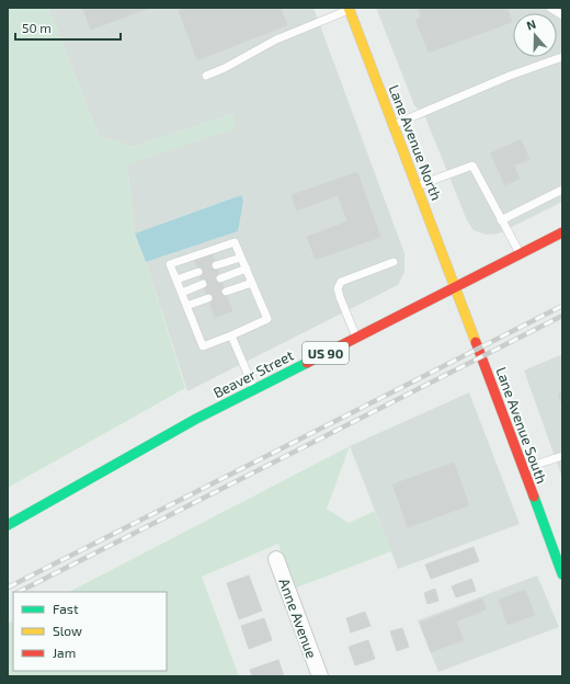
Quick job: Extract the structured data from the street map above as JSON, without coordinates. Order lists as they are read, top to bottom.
{
  "streets": {
    "main road": [
      "Lane Avenue North",
      "US 90",
      "Beaver Street",
      "Lane Avenue South"
    ],
    "street": ["Anne Avenue"]
  },
  "crossings": [
    ["Lane Avenue North", "Beaver Street"],
    ["Lane Avenue North", "Lane Avenue South"],
    ["Beaver Street", "Lane Avenue South"]
  ],
  "legend": ["Fast", "Slow", "Jam"],
  "scale_bar": "50 m",
  "north": "top"
}
